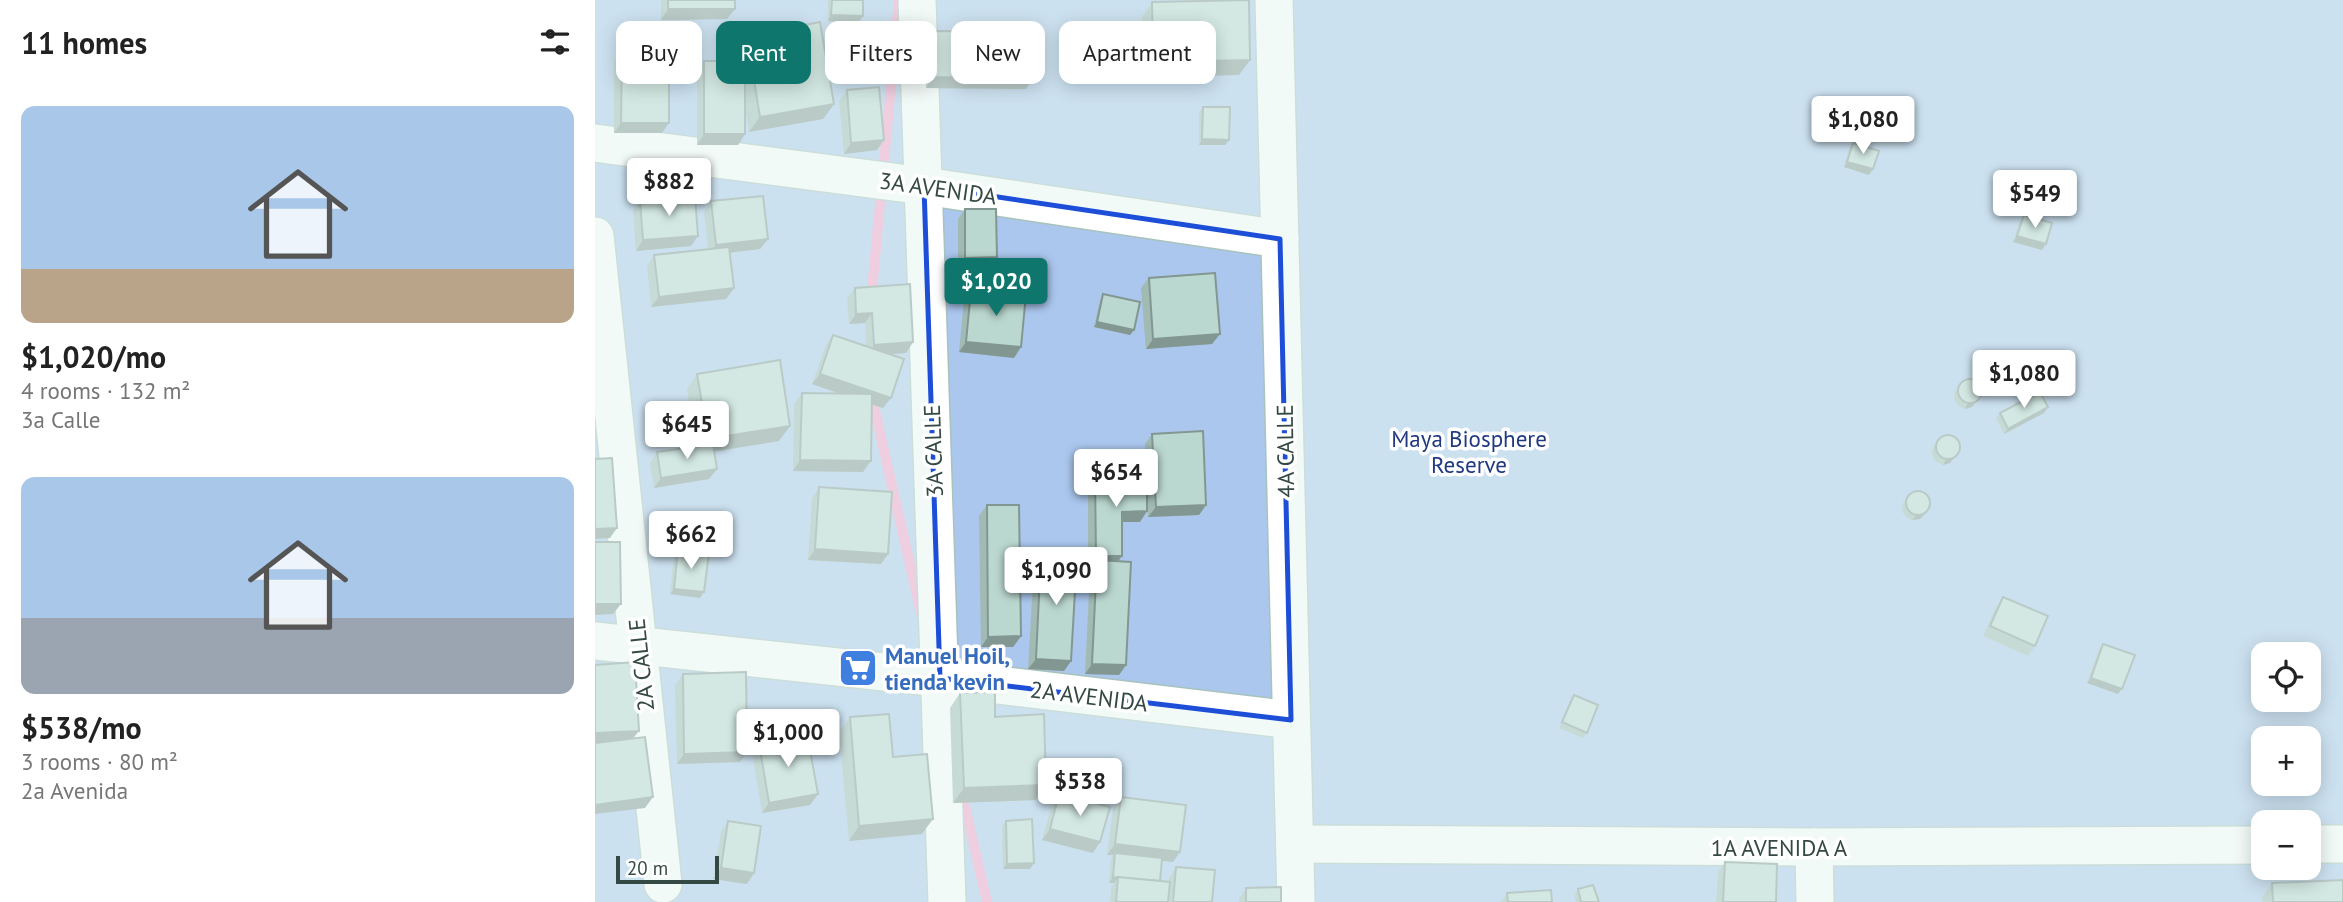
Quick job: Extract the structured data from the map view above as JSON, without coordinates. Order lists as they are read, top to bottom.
{
  "streets": {
    "street": [
      "3A AVENIDA",
      "3A CALLE",
      "4A CALLE",
      "2A CALLE",
      "2A AVENIDA",
      "1A AVENIDA A"
    ]
  },
  "crossings": [
    ["3A AVENIDA", "3A CALLE"],
    ["3A AVENIDA", "4A CALLE"],
    ["3A CALLE", "2A AVENIDA"],
    ["4A CALLE", "2A AVENIDA"],
    ["4A CALLE", "1A AVENIDA A"],
    ["2A CALLE", "2A AVENIDA"]
  ],
  "parks": ["Maya Biosphere Reserve"],
  "places": {
    "supermarket": ["Manuel Hoil, tienda kevin"]
  },
  "scale_bar": "20 m",
  "page": {
    "heading": "11 homes",
    "chip": [
      "Buy",
      "Rent",
      "Filters",
      "New",
      "Apartment"
    ],
    "list": [
      {
        "name": "$1,020/mo",
        "note": "4 rooms · 132 m² · 3a Calle"
      },
      {
        "name": "$538/mo",
        "note": "3 rooms · 80 m² · 2a Avenida"
      }
    ],
    "price": [
      "$1,080",
      "$882",
      "$549",
      "$1,020",
      "$1,080",
      "$645",
      "$654",
      "$662",
      "$1,090",
      "$1,000",
      "$538"
    ],
    "map_buttons": ["+", "−"],
    "scale": "20 m"
  }
}
